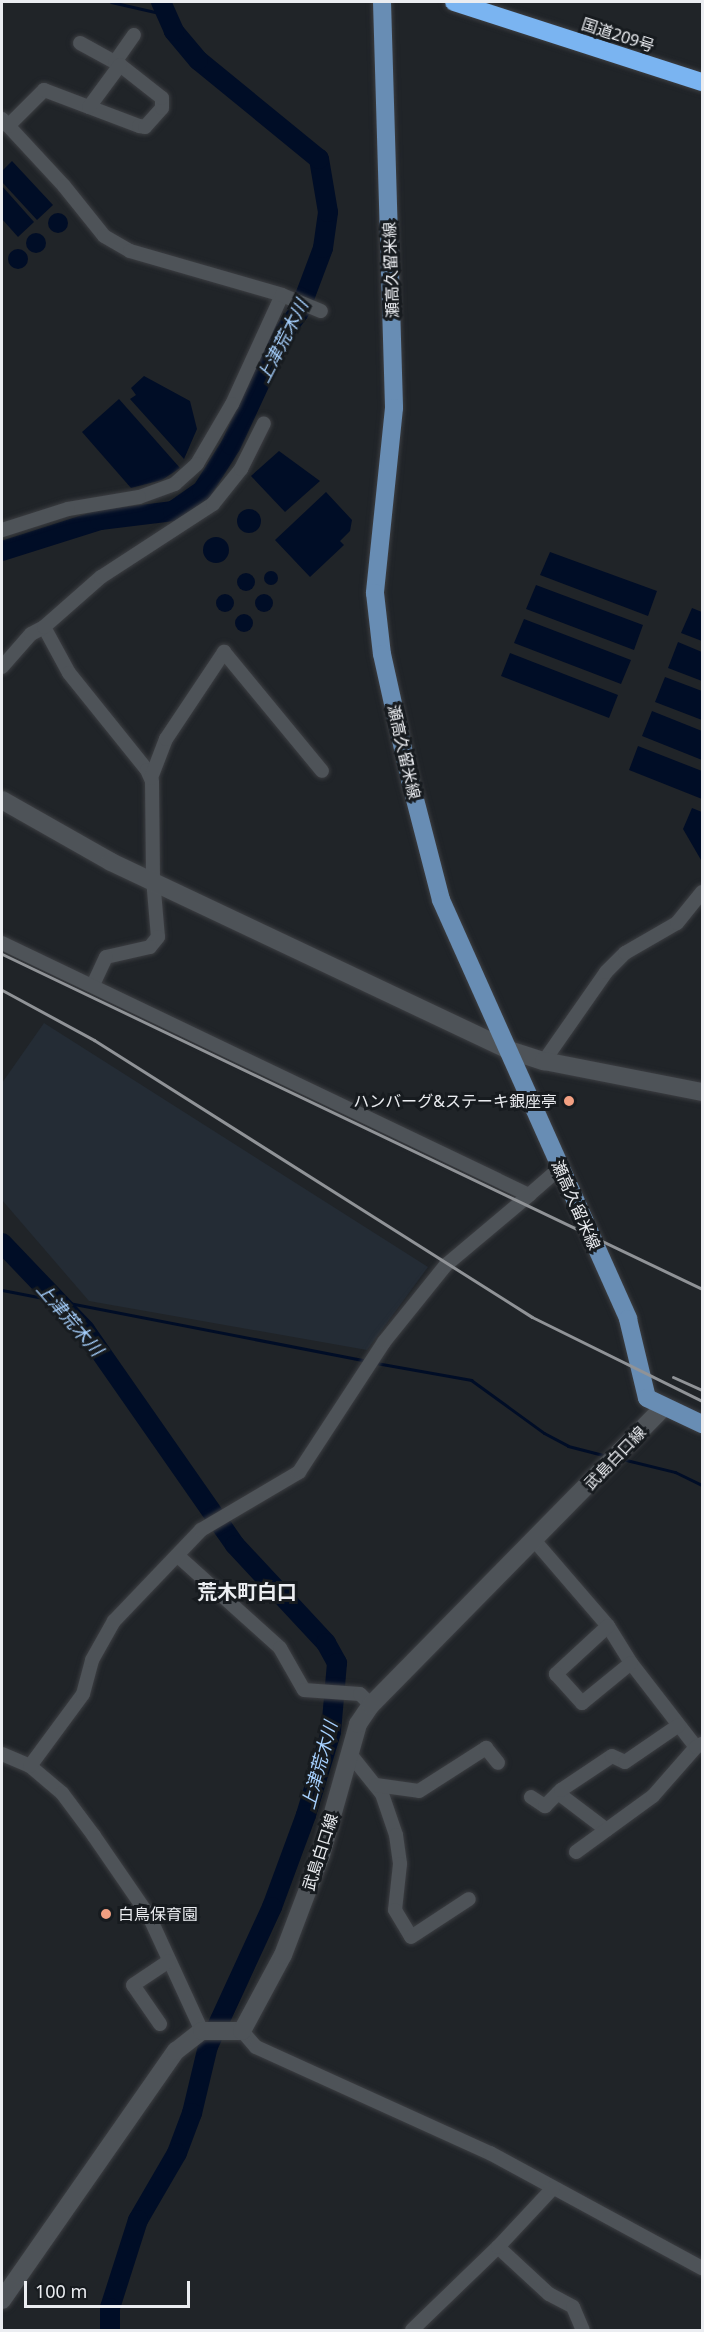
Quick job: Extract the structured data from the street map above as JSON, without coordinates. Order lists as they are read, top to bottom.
{
  "streets": {
    "highway": ["国道209号"],
    "main road": ["瀬高久留米線", "武島白口線"]
  },
  "crossings": [
    ["瀬高久留米線", "武島白口線"]
  ],
  "districts": ["荒木町白口"],
  "water": ["上津荒木川"],
  "places": ["ハンバーグ&ステーキ銀座亭", "白鳥保育園"],
  "scale_bar": "100 m"
}
